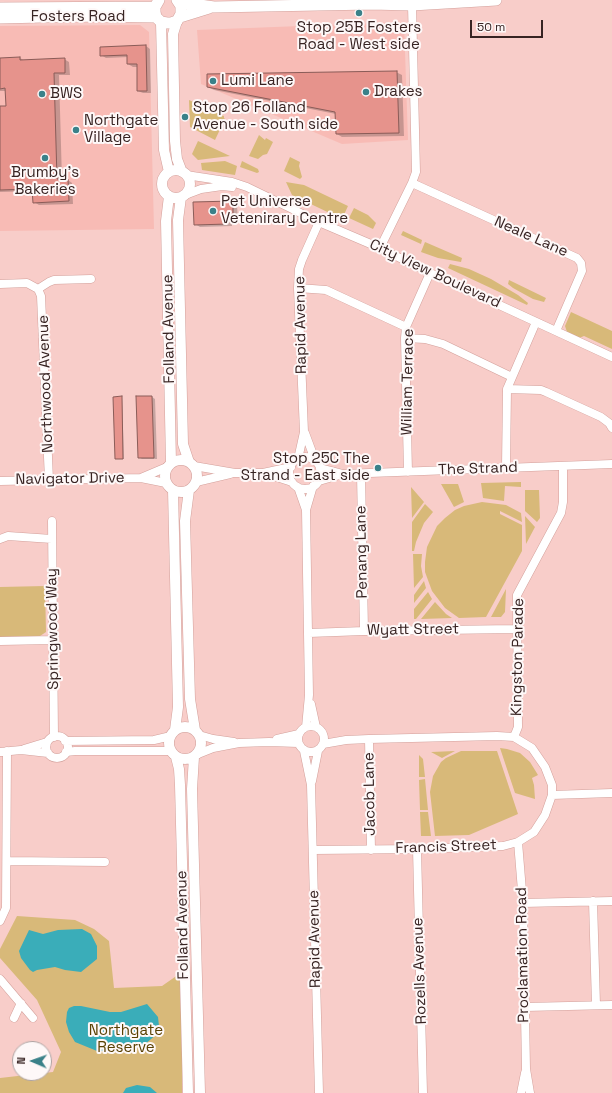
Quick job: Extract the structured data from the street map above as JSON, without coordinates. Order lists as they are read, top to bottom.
{
  "streets": {
    "main road": ["Fosters Road"],
    "street": [
      "Neale Lane",
      "City View Boulevard",
      "Rapid Avenue",
      "Folland Avenue",
      "William Terrace",
      "Northwood Avenue",
      "The Strand",
      "Navigator Drive",
      "Penang Lane",
      "Springwood Way",
      "Wyatt Street",
      "Kingston Parade",
      "Jacob Lane",
      "Francis Street",
      "Proclamation Road",
      "Rozells Avenue"
    ]
  },
  "crossings": [
    ["Neale Lane", "City View Boulevard"],
    ["City View Boulevard", "Rapid Avenue"],
    ["City View Boulevard", "Folland Avenue"],
    ["City View Boulevard", "William Terrace"],
    ["Rapid Avenue", "The Strand"],
    ["Rapid Avenue", "Francis Street"],
    ["Folland Avenue", "Navigator Drive"],
    ["William Terrace", "The Strand"],
    ["Northwood Avenue", "Navigator Drive"],
    ["The Strand", "Penang Lane"],
    ["The Strand", "Kingston Parade"],
    ["Penang Lane", "Wyatt Street"],
    ["Wyatt Street", "Kingston Parade"],
    ["Jacob Lane", "Francis Street"],
    ["Francis Street", "Proclamation Road"],
    ["Francis Street", "Rozells Avenue"]
  ],
  "parks": ["Northgate Reserve"],
  "places": [
    "Stop 25B Fosters Road - West side",
    "Lumi Lane",
    "Drakes",
    "BWS",
    "Stop 26 Folland Avenue - South side",
    "Northgate Village",
    "Brumby's Bakeries",
    "Pet Universe Vetenirary Centre",
    "Stop 25C The Strand - East side"
  ],
  "scale_bar": "50 m",
  "north": "left"
}
